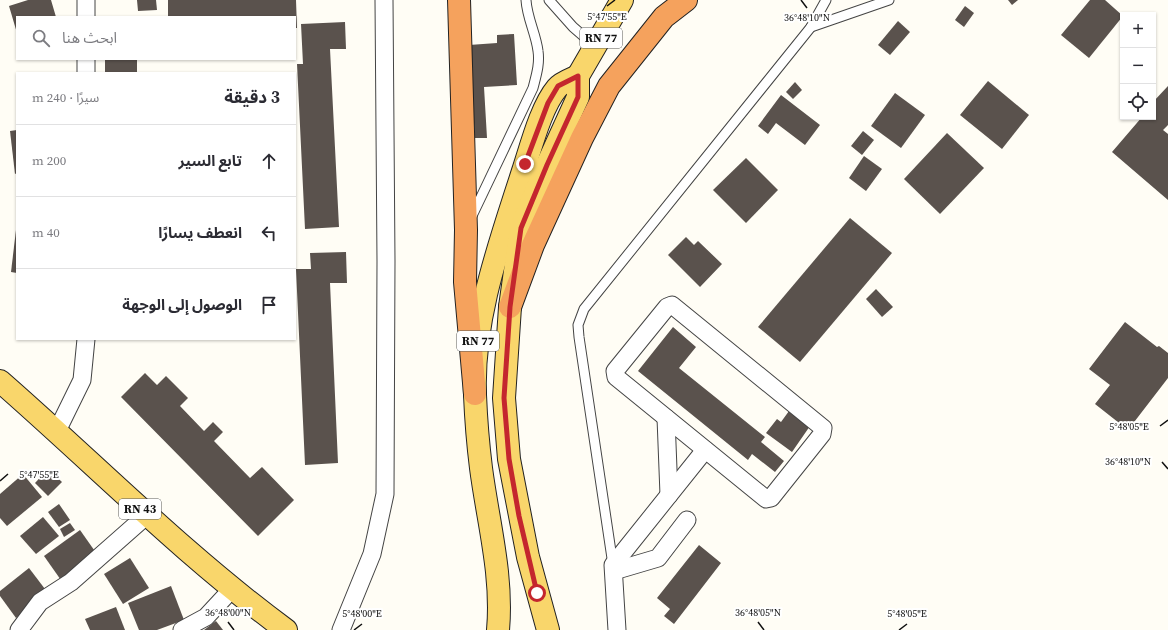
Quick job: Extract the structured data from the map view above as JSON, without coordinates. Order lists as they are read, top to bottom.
{
  "streets": {
    "main road": ["RN 77", "RN 43"]
  },
  "page": {
    "map_buttons": ["+", "−"],
    "search": "ابحث هنا",
    "heading": ["3 دقيقة", "سيرًا · 240 m"],
    "list": [
      ["تابع السير", "200 m"],
      ["انعطف يسارًا", "40 m"],
      "الوصول إلى الوجهة"
    ]
  },
  "coordinates": [
    "5°47'55\"E",
    "36°48'10\"N",
    "5°48'05\"E",
    "36°48'00\"N",
    "36°48'05\"N",
    "5°48'00\"E"
  ]
}
